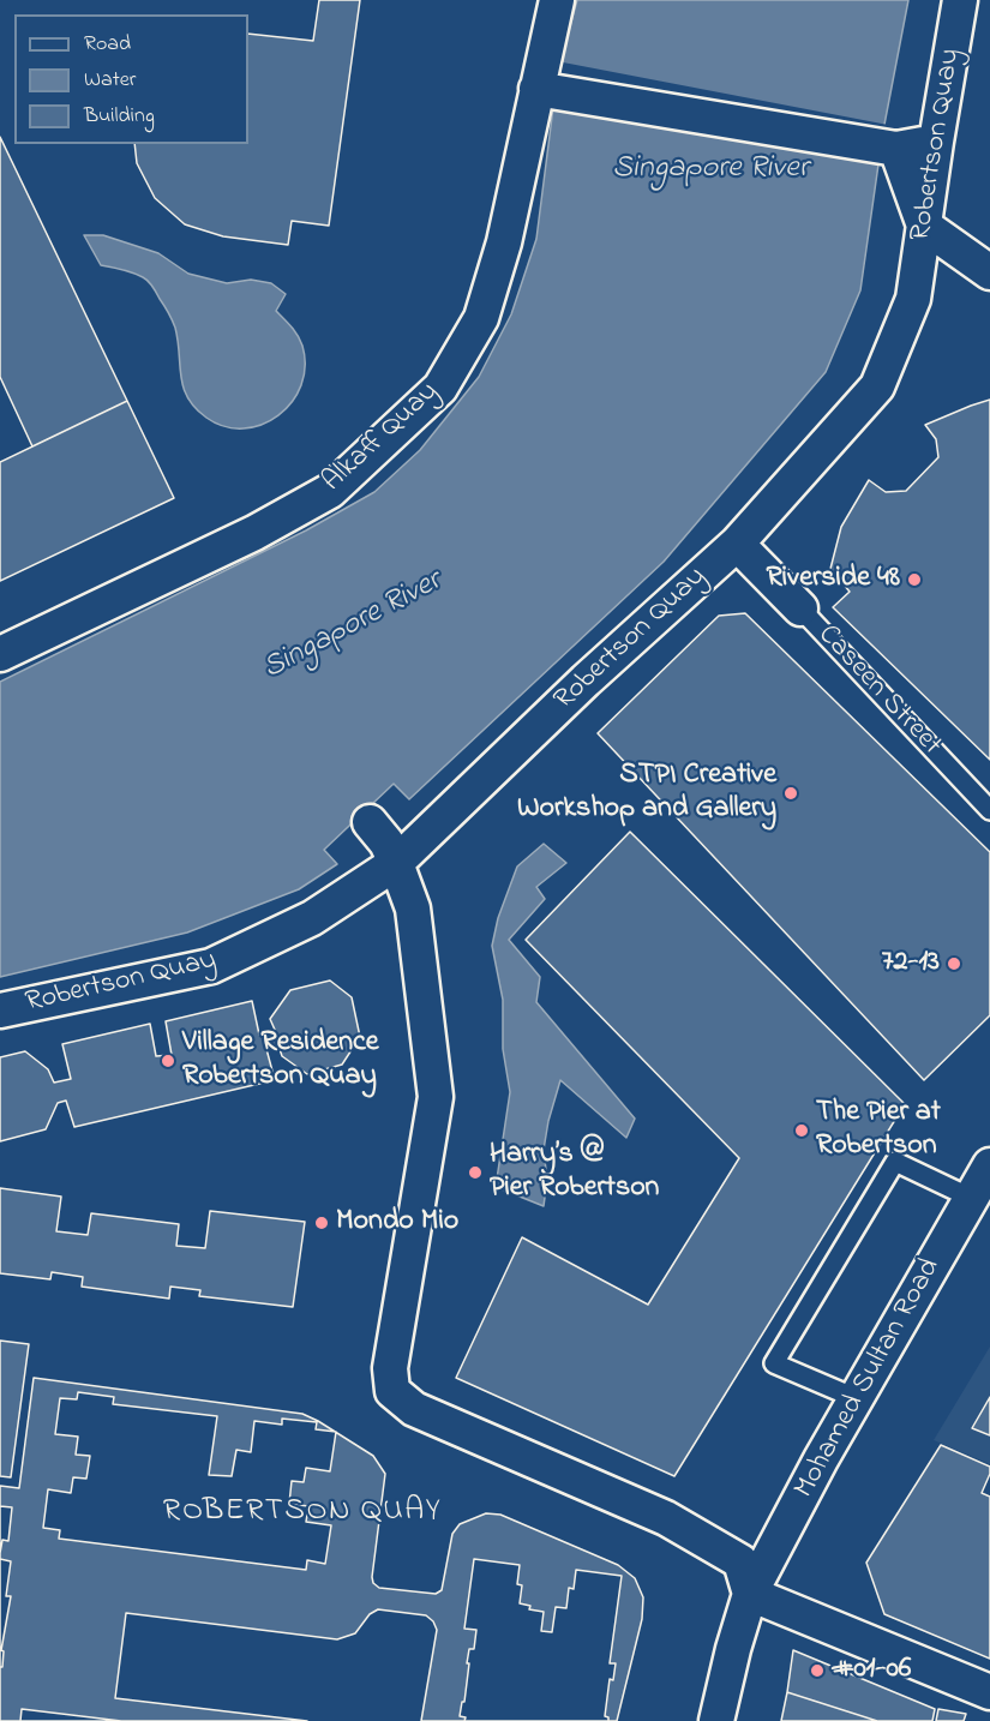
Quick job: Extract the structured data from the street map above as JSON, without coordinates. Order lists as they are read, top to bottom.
{
  "streets": {
    "street": [
      "Robertson Quay",
      "Alkaff Quay",
      "Caseen Street",
      "Mohamed Sultan Road"
    ]
  },
  "crossings": [
    ["Robertson Quay", "Caseen Street"]
  ],
  "districts": ["ROBERTSON QUAY"],
  "water": ["Singapore River"],
  "places": [
    "Riverside 48",
    "STPI Creative Workshop and Gallery",
    "72-13",
    "Village Residence Robertson Quay",
    "The Pier at Robertson",
    "Harry’s @ Pier Robertson",
    "Mondo Mio",
    "#01-06"
  ],
  "legend": ["Road", "Water", "Building"]
}
